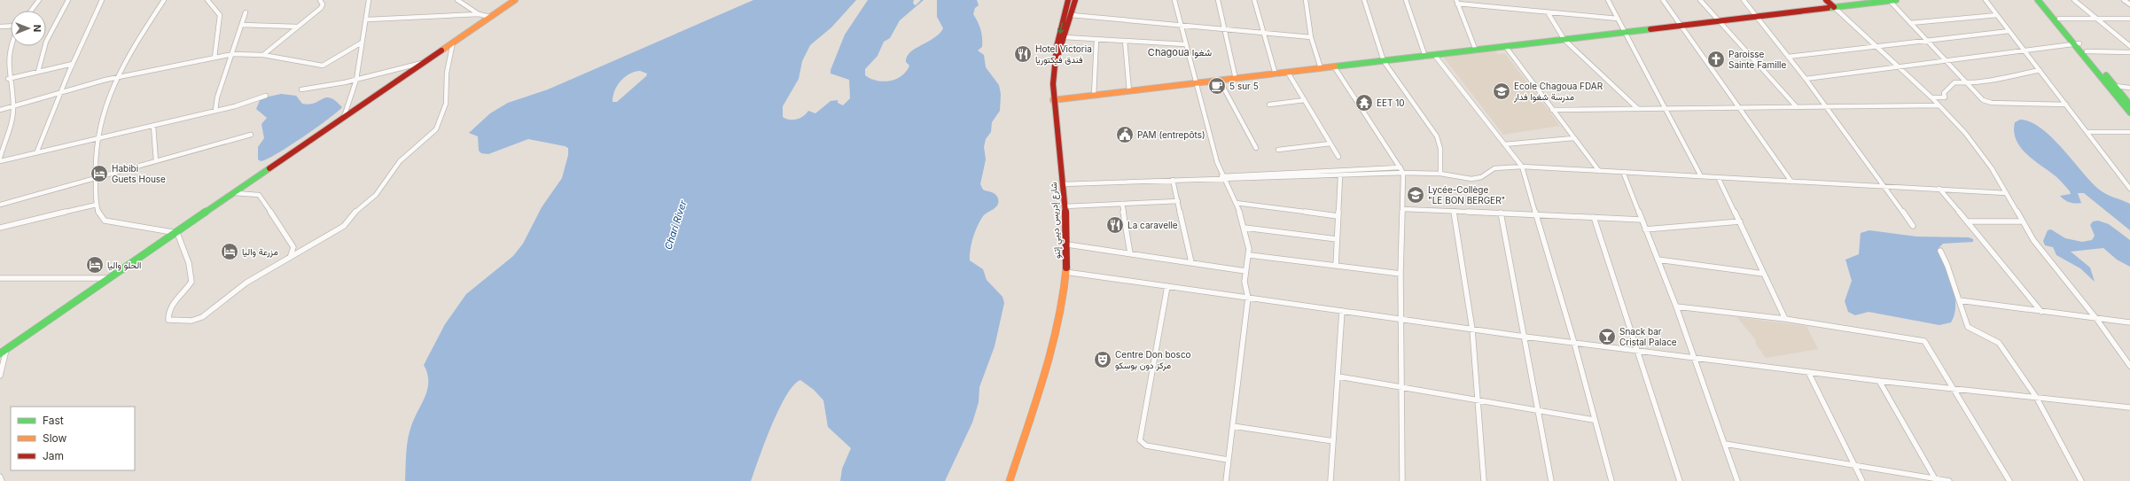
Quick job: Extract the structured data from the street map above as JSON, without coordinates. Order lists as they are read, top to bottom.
{
  "streets": {
    "main road": ["شارع إدريس ديبي إتنو"]
  },
  "districts": ["Chagoua شغوا"],
  "water": ["Chari River"],
  "places": {
    "restaurant": ["Hotel Victoria فندق فيكتوريا", "La caravelle"],
    "church": ["Paroisse Sainte Famille"],
    "cafe": ["5 sur 5"],
    "school or university": ["Ecole Chagoua FDAR مدرسة شغوا فدار", "Lycée-Collège \"LE BON BERGER\""],
    "temple": ["EET 10"],
    "public building": ["PAM (entrepôts)"],
    "hotel": ["Habibi Guets House", "مزرعة واليا", "الحلو واليا"],
    "bar": ["Snack bar Cristal Palace"],
    "theatre": ["Centre Don bosco مركز دون بوسكو"]
  },
  "legend": ["Fast", "Slow", "Jam"],
  "north": "right"
}
